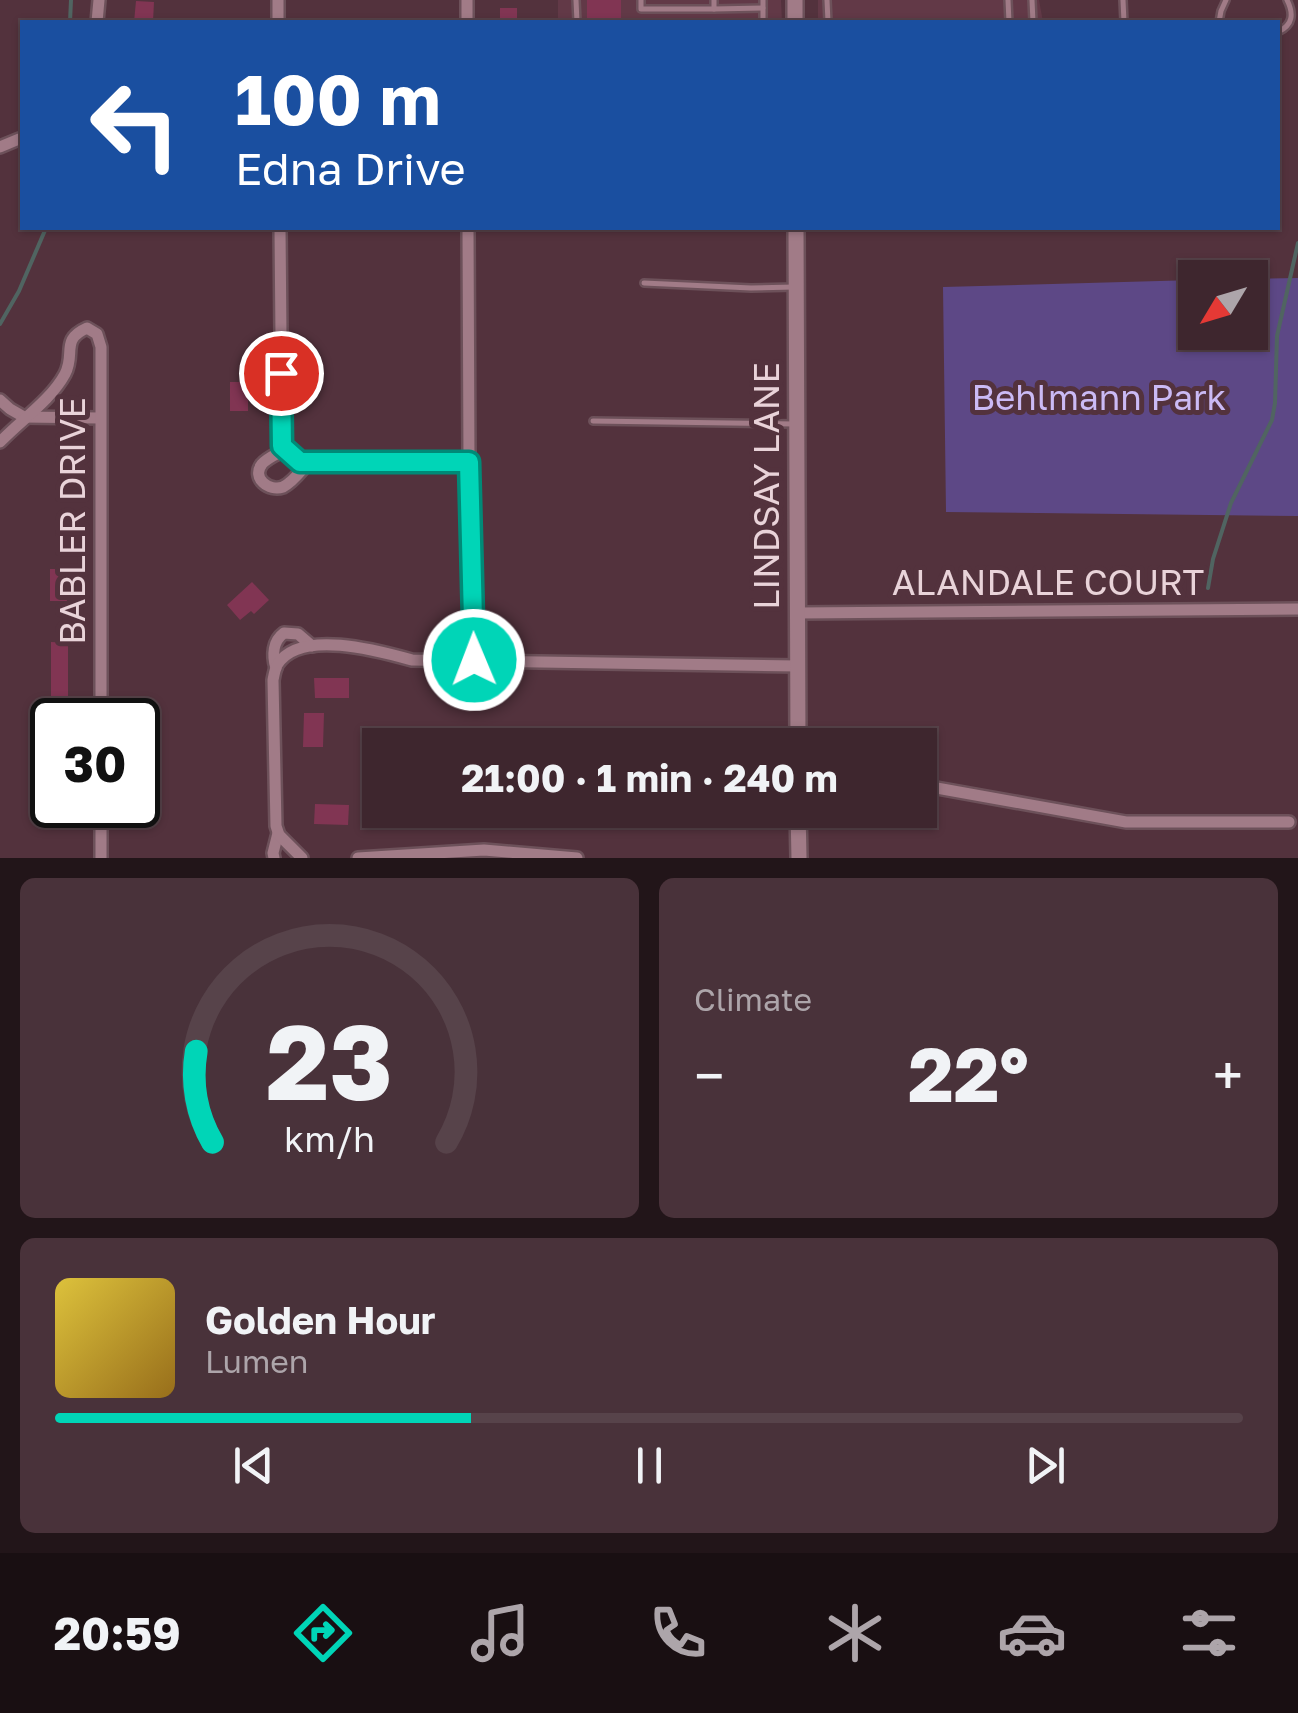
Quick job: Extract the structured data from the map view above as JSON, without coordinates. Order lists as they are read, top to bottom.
{
  "streets": {
    "street": ["LINDSAY LANE", "BABLER DRIVE", "ALANDALE COURT"]
  },
  "crossings": [
    ["LINDSAY LANE", "ALANDALE COURT"]
  ],
  "parks": ["Behlmann Park"],
  "north": "bottom left",
  "page": {
    "turn": ["100 m", "Edna Drive"],
    "limit": "30",
    "trip": "21:00 · 1 min · 240 m",
    "tile": "Climate",
    "heat": ["−", "22°", "+"],
    "song": ["Golden Hour", "Lumen"],
    "tabs": "20:59",
    "gauge": ["23", "km/h"]
  }
}
